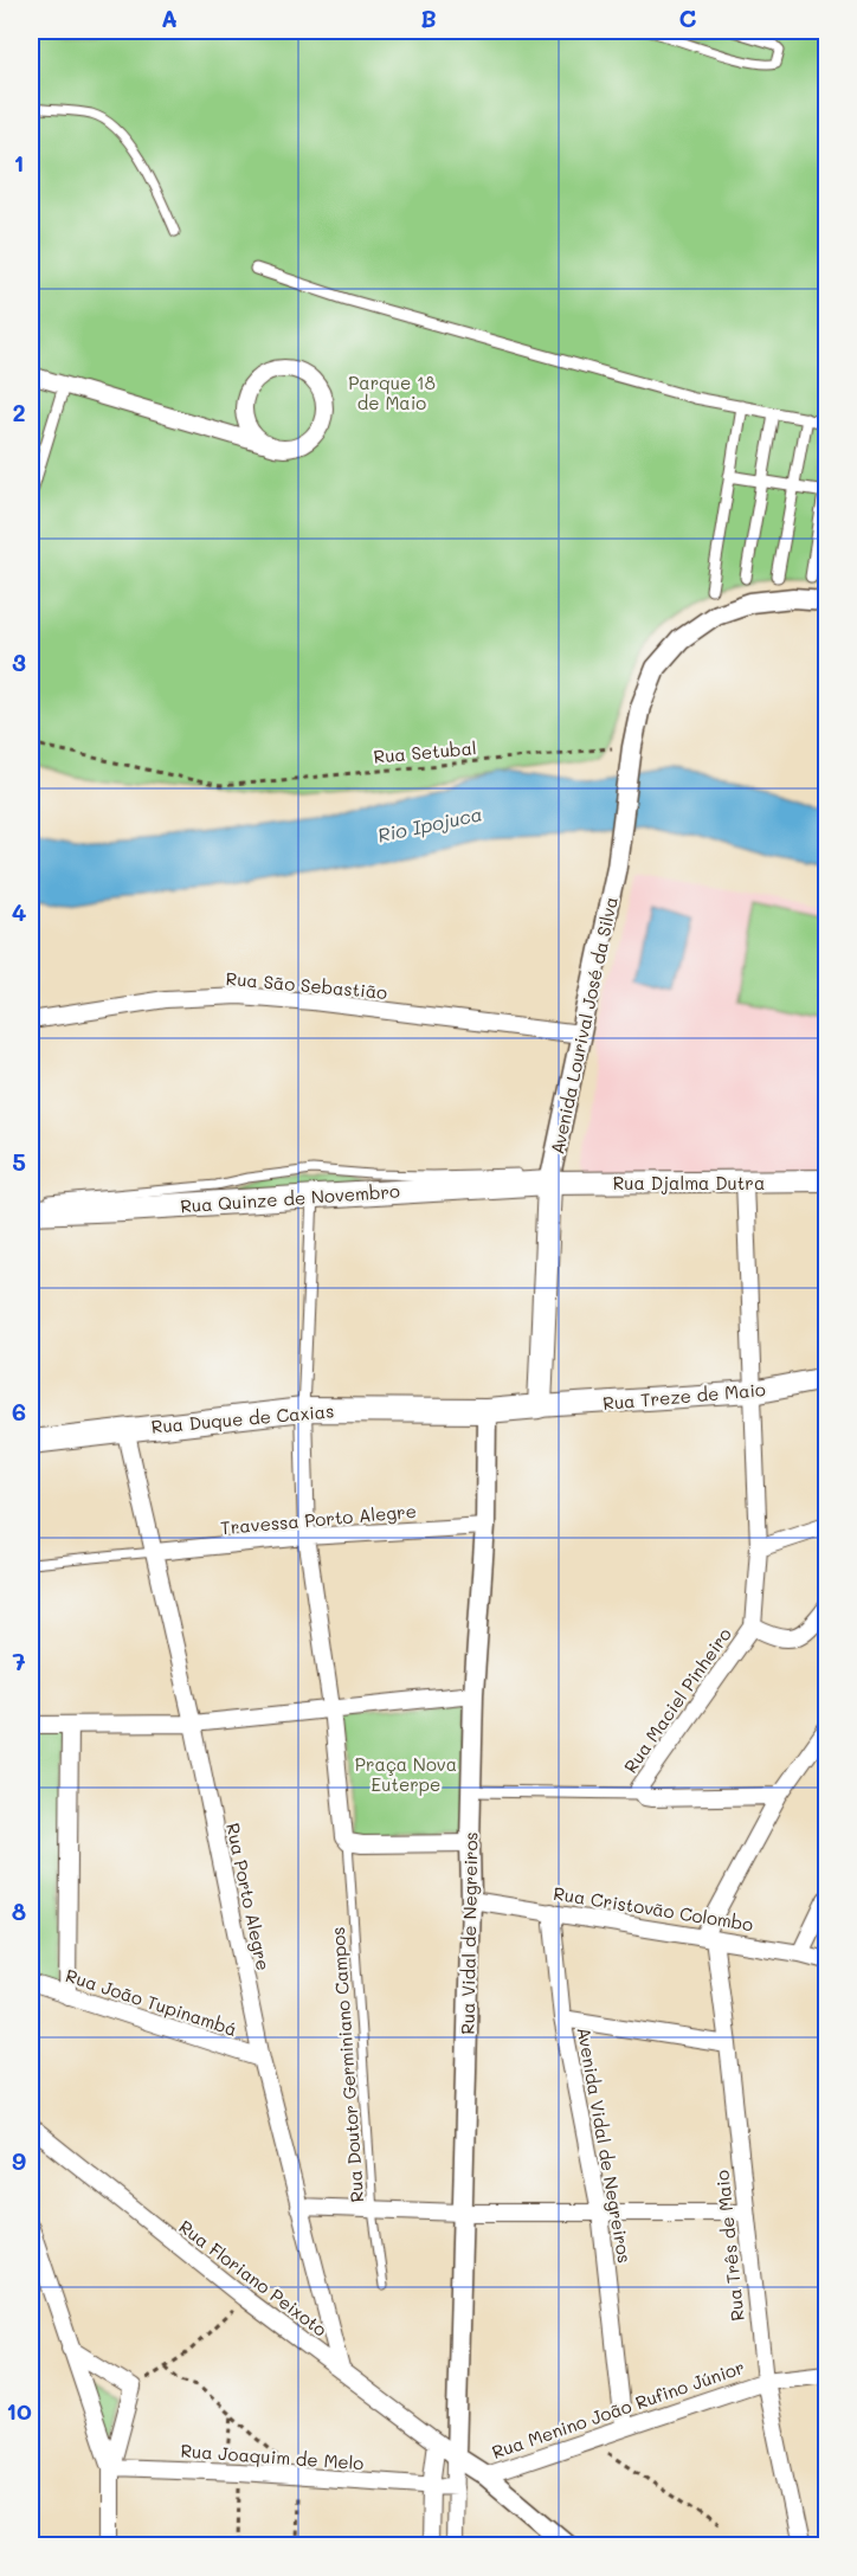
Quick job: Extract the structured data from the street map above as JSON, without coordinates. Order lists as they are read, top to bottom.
{
  "streets": {
    "main road": [
      "Rua Djalma Dutra",
      "Rua Quinze de Novembro",
      "Rua Treze de Maio",
      "Rua Duque de Caxias"
    ],
    "street": [
      "Rua São Sebastião",
      "Avenida Lourival José da Silva",
      "Travessa Porto Alegre",
      "Rua Maciel Pinheiro",
      "Rua Porto Alegre",
      "Rua Cristovão Colombo",
      "Rua Vidal de Negreiros",
      "Rua João Tupinambá",
      "Avenida Vidal de Negreiros",
      "Rua Três de Maio",
      "Rua Floriano Peixoto",
      "Rua Menino João Rufino Júnior",
      "Rua Joaquim de Melo"
    ],
    "lane": ["Rua Doutor Germiniano Campos"],
    "path": ["Rua Setubal"]
  },
  "crossings": [
    ["Rua Setubal", "Avenida Lourival José da Silva"],
    ["Rua São Sebastião", "Avenida Lourival José da Silva"],
    ["Avenida Lourival José da Silva", "Rua Djalma Dutra"],
    ["Avenida Lourival José da Silva", "Rua Quinze de Novembro"],
    ["Rua Djalma Dutra", "Rua Quinze de Novembro"],
    ["Rua Djalma Dutra", "Rua Maciel Pinheiro"],
    ["Rua Treze de Maio", "Rua Duque de Caxias"],
    ["Rua Treze de Maio", "Rua Maciel Pinheiro"],
    ["Rua Duque de Caxias", "Rua Porto Alegre"],
    ["Rua Duque de Caxias", "Rua Vidal de Negreiros"],
    ["Travessa Porto Alegre", "Rua Porto Alegre"],
    ["Travessa Porto Alegre", "Rua Vidal de Negreiros"],
    ["Rua Porto Alegre", "Rua João Tupinambá"],
    ["Rua Porto Alegre", "Rua Floriano Peixoto"],
    ["Rua Cristovão Colombo", "Rua Vidal de Negreiros"],
    ["Rua Cristovão Colombo", "Avenida Vidal de Negreiros"],
    ["Rua Cristovão Colombo", "Rua Três de Maio"],
    ["Rua Vidal de Negreiros", "Rua Floriano Peixoto"],
    ["Avenida Vidal de Negreiros", "Rua Menino João Rufino Júnior"],
    ["Rua Três de Maio", "Rua Menino João Rufino Júnior"]
  ],
  "water": ["Rio Ipojuca"],
  "parks": ["Parque 18 de Maio", "Praça Nova Euterpe"],
  "grid": {
    "columns": ["A", "B", "C"],
    "rows": [
      "1",
      "2",
      "3",
      "4",
      "5",
      "6",
      "7",
      "8",
      "9",
      "10"
    ]
  }
}
